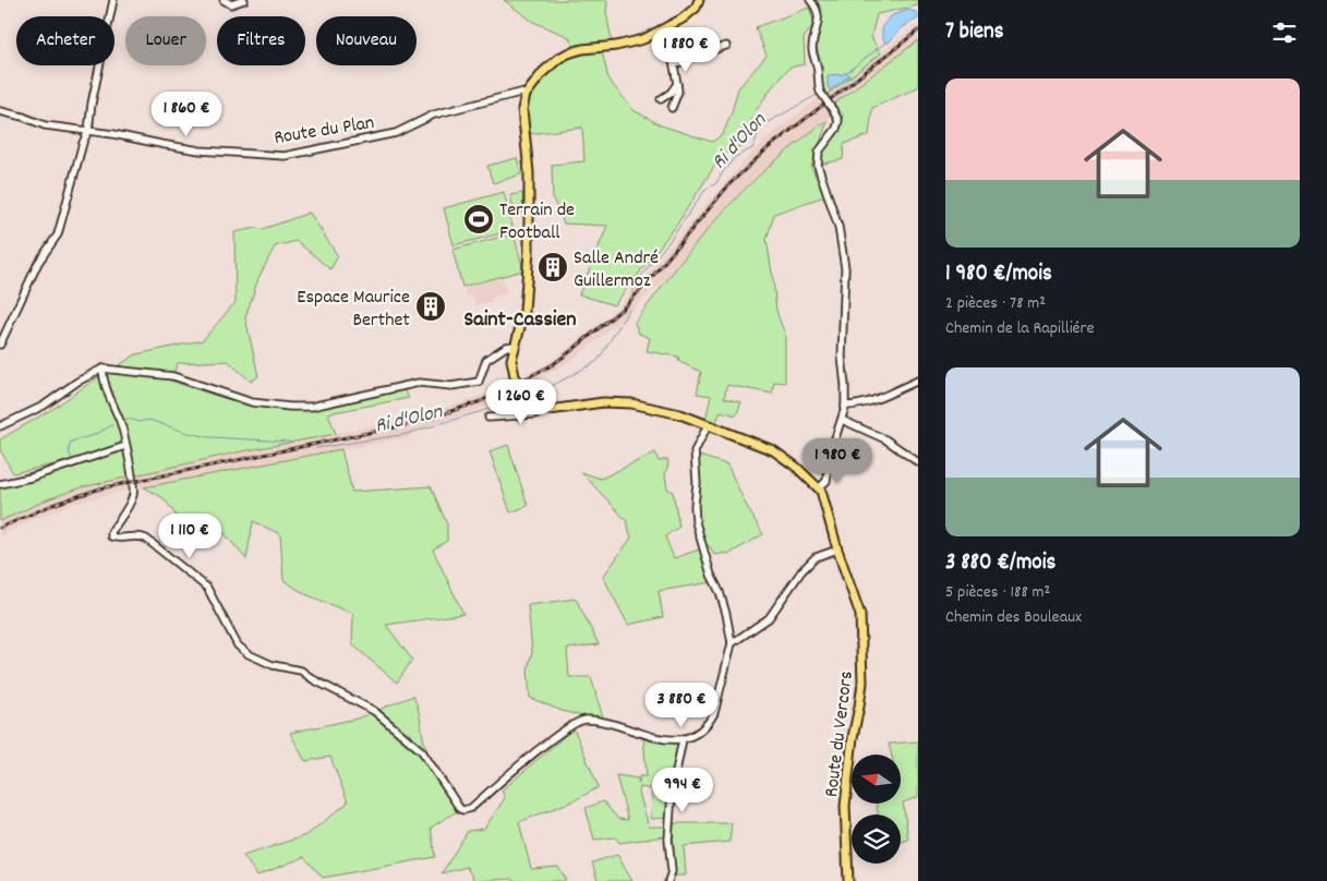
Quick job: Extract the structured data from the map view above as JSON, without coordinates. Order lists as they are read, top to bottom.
{
  "streets": {
    "main road": ["Route du Vercors"],
    "street": ["Route du Plan"]
  },
  "districts": ["Saint-Cassien"],
  "water": ["Ri d'Olon"],
  "places": {
    "sports": ["Terrain de Football"],
    "building": ["Salle André Guillermoz", "Espace Maurice Berthet"]
  },
  "north": "left",
  "page": {
    "heading": "7 biens",
    "chip": [
      "Acheter",
      "Louer",
      "Filtres",
      "Nouveau"
    ],
    "price": [
      "1 880 €",
      "1 860 €",
      "1 260 €",
      "1 980 €",
      "1 110 €",
      "3 880 €",
      "994 €"
    ],
    "list": [
      {
        "name": "1 980 €/mois",
        "note": "2 pièces · 78 m² · Chemin de la Rapilliére"
      },
      {
        "name": "3 880 €/mois",
        "note": "5 pièces · 188 m² · Chemin des Bouleaux"
      }
    ]
  }
}
